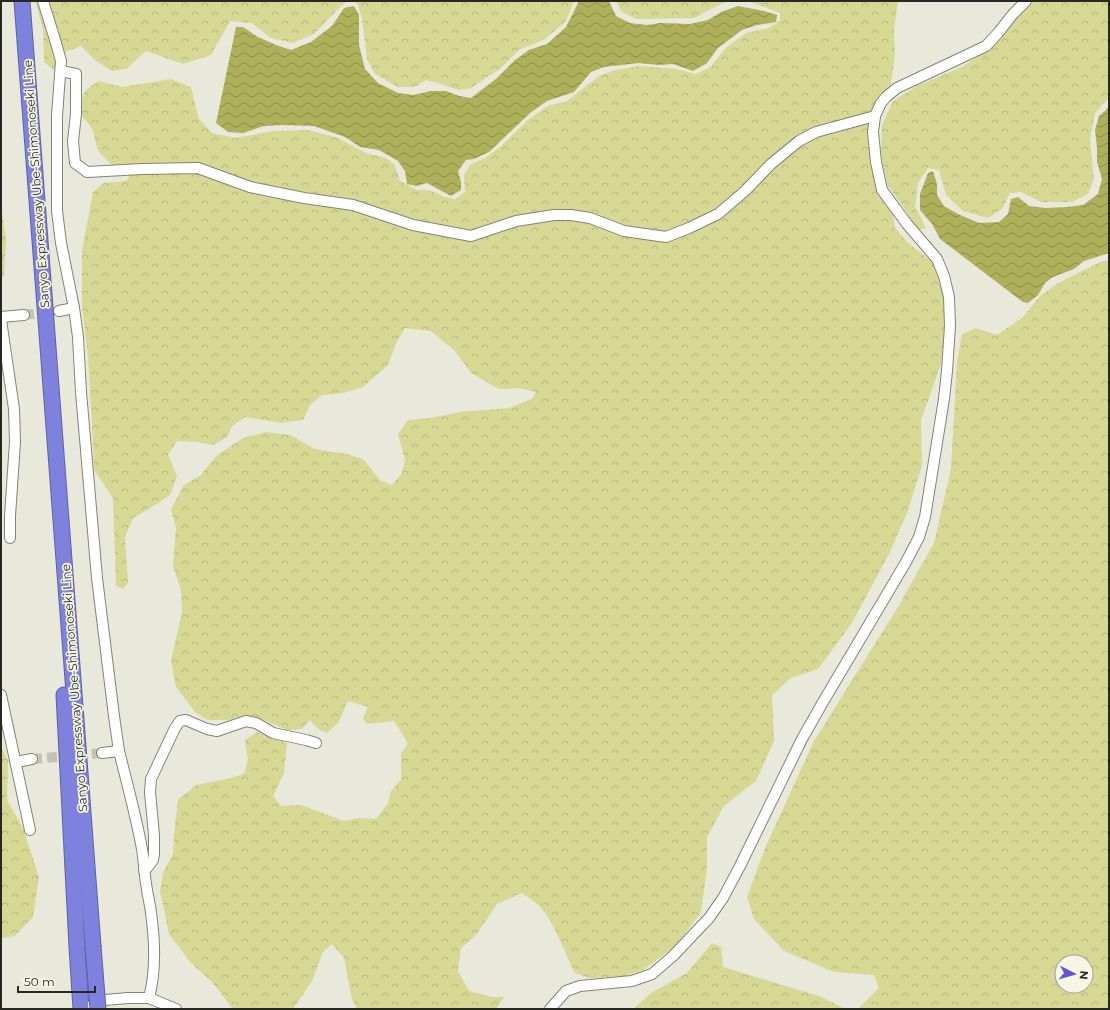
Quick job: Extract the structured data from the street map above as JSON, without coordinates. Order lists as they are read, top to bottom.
{
  "streets": {
    "highway": ["Sanyo Expressway Ube-Shimonoseki Line"]
  },
  "scale_bar": "50 m",
  "north": "right"
}
